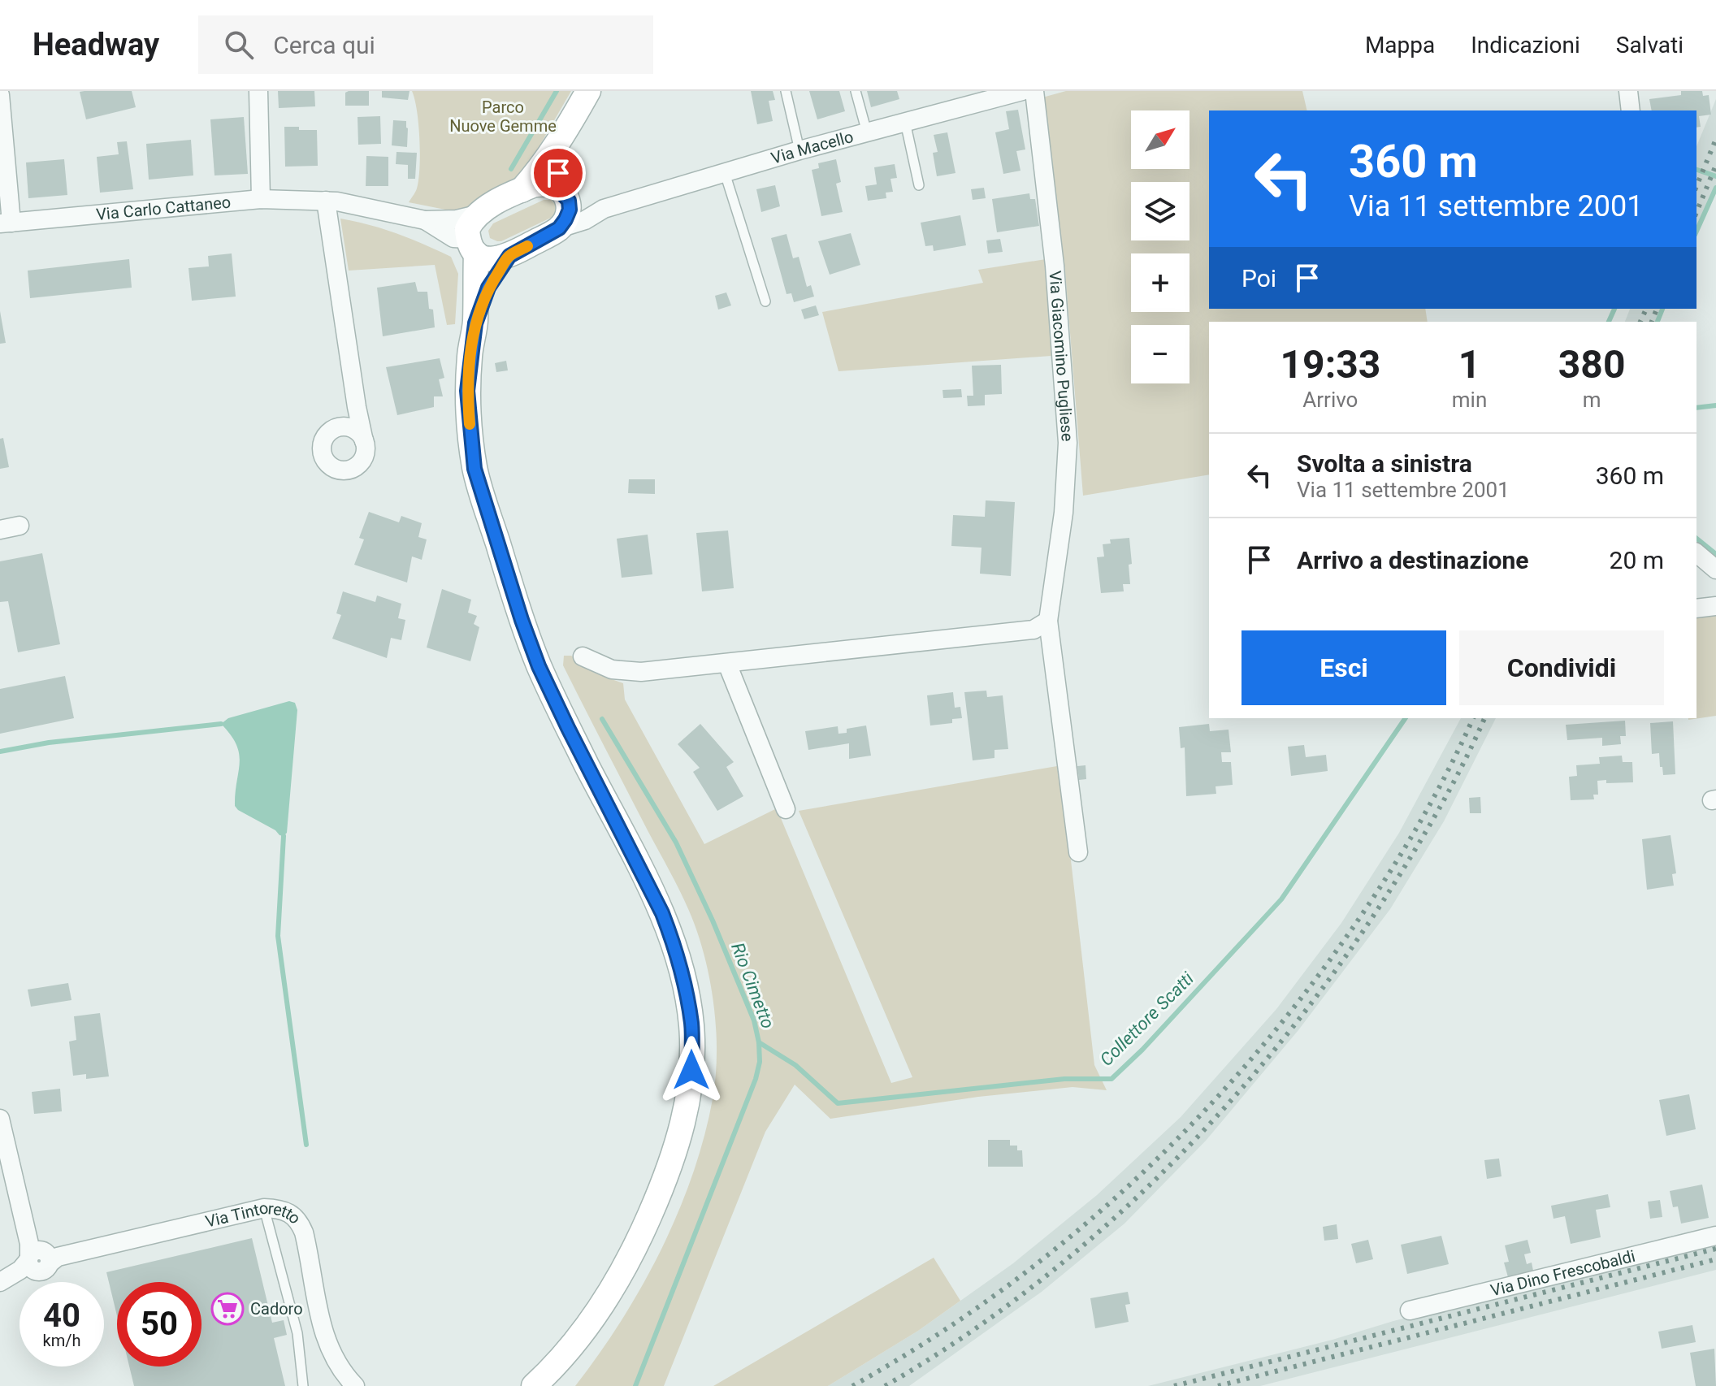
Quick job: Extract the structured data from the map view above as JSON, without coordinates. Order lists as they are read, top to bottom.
{
  "streets": {
    "street": [
      "Via Macello",
      "Via Carlo Cattaneo",
      "Via Giacomino Pugliese",
      "Via Tintoretto",
      "Via Dino Frescobaldi"
    ]
  },
  "water": ["Rio Cimetto", "Collettore Scatti"],
  "parks": ["Parco Nuove Gemme"],
  "places": {
    "supermarket": ["Cadoro"]
  },
  "north": "top right",
  "page": {
    "header": "Headway",
    "search": "Cerca qui",
    "nav": ["Mappa", "Indicazioni", "Salvati"],
    "map_buttons": ["+", "−"],
    "turn": ["360 m", "Via 11 settembre 2001"],
    "then": "Poi",
    "eta": [
      "19:33",
      "Arrivo",
      "1",
      "min",
      "380",
      "m"
    ],
    "list": [
      {
        "name": "Svolta a sinistra",
        "note": "Via 11 settembre 2001",
        "value": "360 m"
      },
      {
        "name": "Arrivo a destinazione",
        "value": "20 m"
      }
    ],
    "buttons": ["Esci", "Condividi"],
    "speed": "40 km/h",
    "limit": "50"
  }
}
